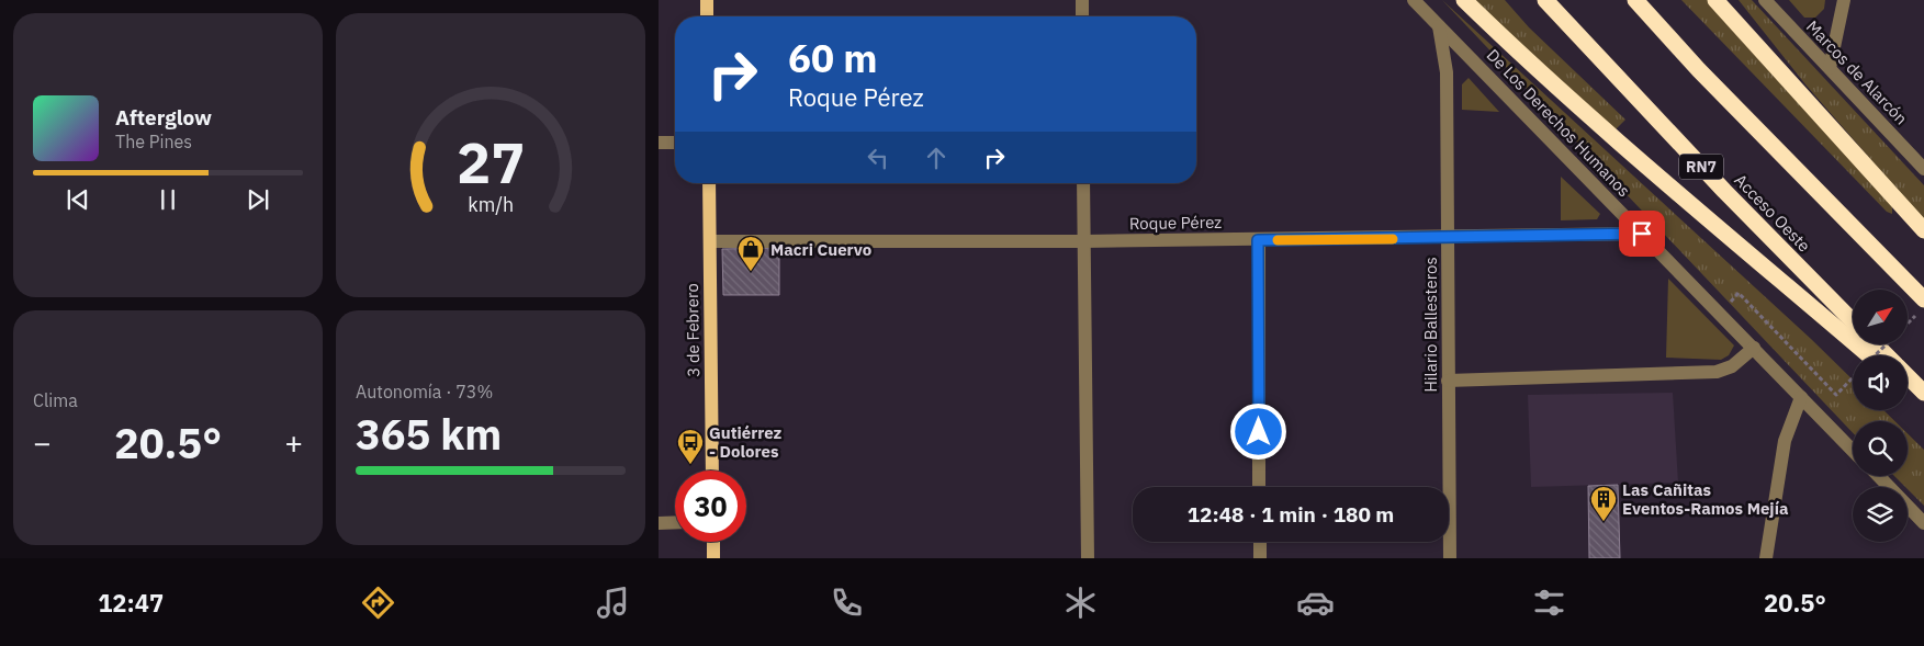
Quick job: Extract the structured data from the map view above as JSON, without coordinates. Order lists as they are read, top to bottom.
{
  "streets": {
    "highway": ["RN7", "Acceso Oeste"],
    "main road": ["3 de Febrero"],
    "street": [
      "Marcos de Alarcón",
      "De Los Derechos Humanos",
      "Roque Pérez",
      "Hilario Ballesteros"
    ]
  },
  "crossings": [
    ["De Los Derechos Humanos", "Roque Pérez"],
    ["De Los Derechos Humanos", "Hilario Ballesteros"],
    ["Roque Pérez", "Hilario Ballesteros"],
    ["Roque Pérez", "3 de Febrero"]
  ],
  "places": {
    "shop": ["Macri Cuervo"],
    "bus stop": ["Gutiérrez - Dolores"],
    "building": ["Las Cañitas Eventos-Ramos Mejía"]
  },
  "north": "top right",
  "page": {
    "turn": ["60 m", "Roque Pérez"],
    "song": ["Afterglow", "The Pines"],
    "tile": [
      "Clima",
      ["Autonomía · 73%", "365 km"]
    ],
    "heat": ["−", "20.5°", "+"],
    "limit": "30",
    "trip": "12:48 · 1 min · 180 m",
    "tabs": ["12:47", "20.5°"],
    "gauge": ["27", "km/h"]
  }
}
